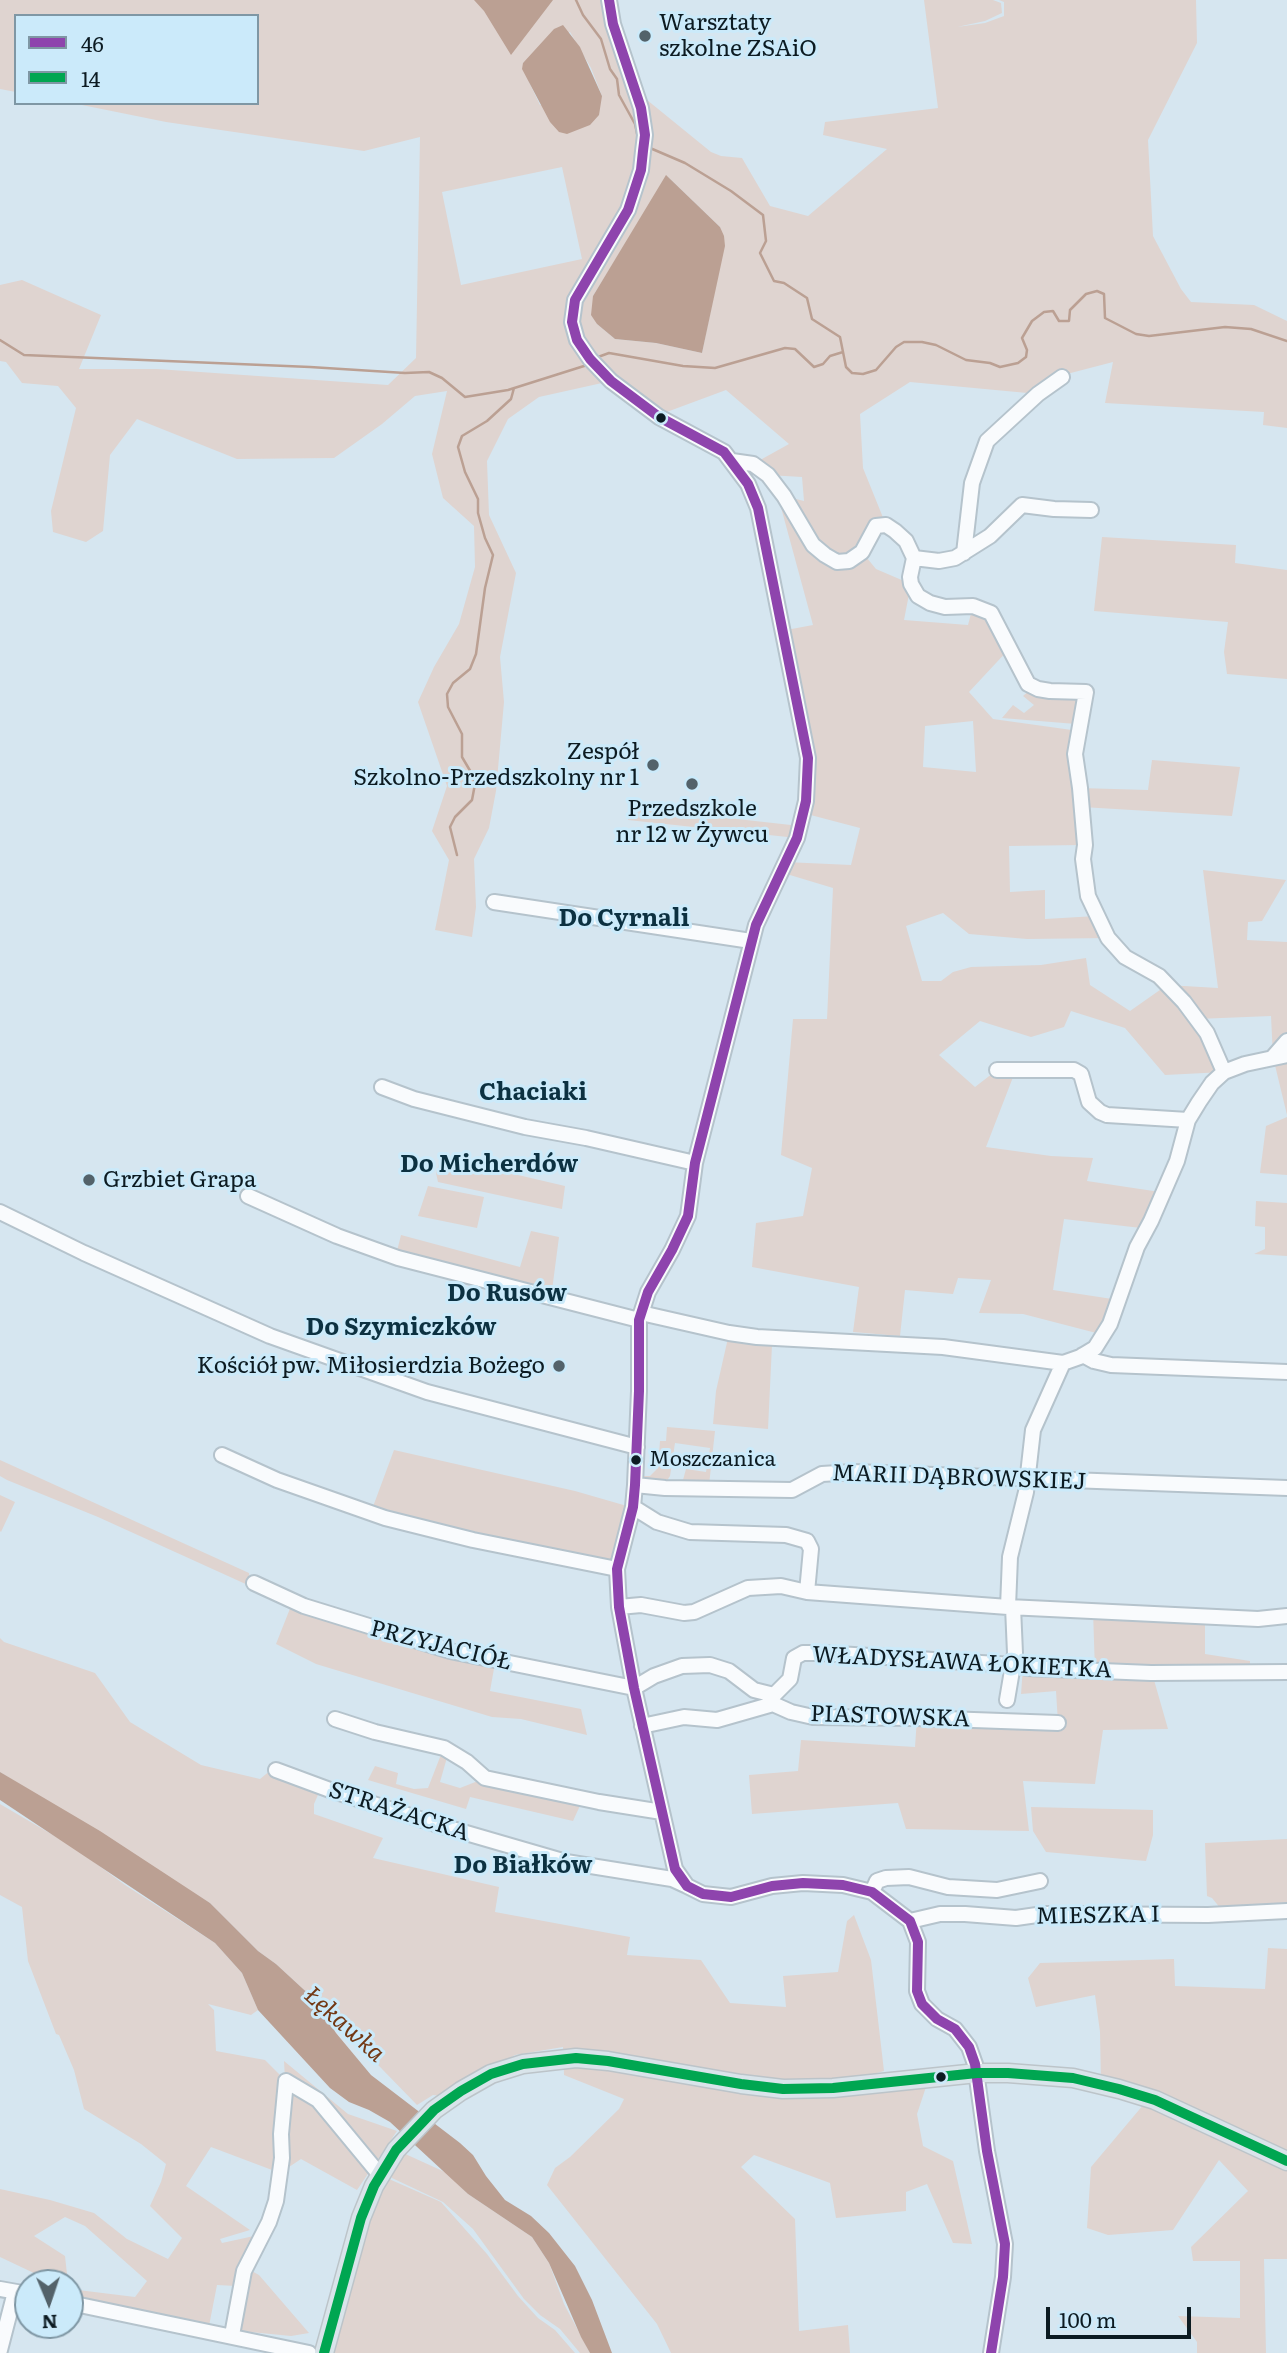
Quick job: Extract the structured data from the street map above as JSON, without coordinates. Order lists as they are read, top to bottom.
{
  "streets": {
    "street": [
      "MARII DĄBROWSKIEJ",
      "PRZYJACIÓŁ",
      "WŁADYSŁAWA ŁOKIETKA",
      "PIASTOWSKA",
      "STRAŻACKA",
      "MIESZKA I"
    ]
  },
  "crossings": [
    ["WŁADYSŁAWA ŁOKIETKA", "PIASTOWSKA"]
  ],
  "districts": [
    "Do Cyrnali",
    "Chaciaki",
    "Do Micherdów",
    "Do Rusów",
    "Do Szymiczków",
    "Do Białków"
  ],
  "water": ["Łękawka"],
  "places": [
    "Warsztaty szkolne ZSAiO",
    "Zespół Szkolno-Przedszkolny nr 1",
    "Przedszkole nr 12 w Żywcu",
    "Grzbiet Grapa",
    "Kościół pw. Miłosierdzia Bożego",
    "Moszczanica"
  ],
  "lines": ["transit line 46", "transit line 14"],
  "legend": ["46", "14"],
  "scale_bar": "100 m",
  "north": "bottom"
}
